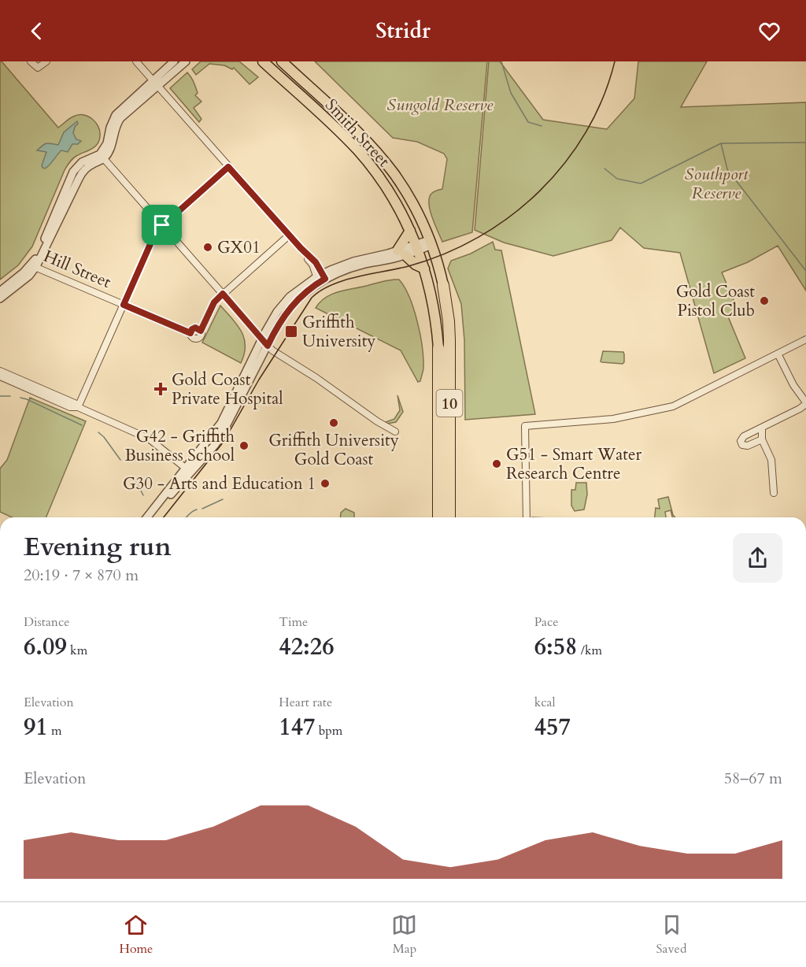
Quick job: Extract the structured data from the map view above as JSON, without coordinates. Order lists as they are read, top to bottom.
{
  "streets": {
    "highway": ["10"],
    "main road": ["Smith Street"],
    "street": ["Hill Street"]
  },
  "crossings": [
    ["Smith Street", "10"]
  ],
  "parks": ["Sungold Reserve", "Southport Reserve"],
  "places": {
    "other": [
      "GX01",
      "Gold Coast Pistol Club",
      "Griffith University Gold Coast",
      "G42 - Griffith Business School",
      "G51 - Smart Water Research Centre",
      "G30 - Arts and Education 1"
    ],
    "transit": ["Griffith University"],
    "health": ["Gold Coast Private Hospital"]
  },
  "page": {
    "header": "Stridr",
    "heading": ["Evening run", "20:19 · 7 × 870 m"],
    "stats": [
      ["Distance", "6.09 km"],
      ["Time", "42:26"],
      ["Pace", "6:58 /km"],
      ["Elevation", "91 m"],
      ["Heart rate", "147 bpm"],
      ["kcal", "457"]
    ],
    "chart": ["Elevation", "58–67 m"],
    "tabs": ["Home", "Map", "Saved"]
  }
}
